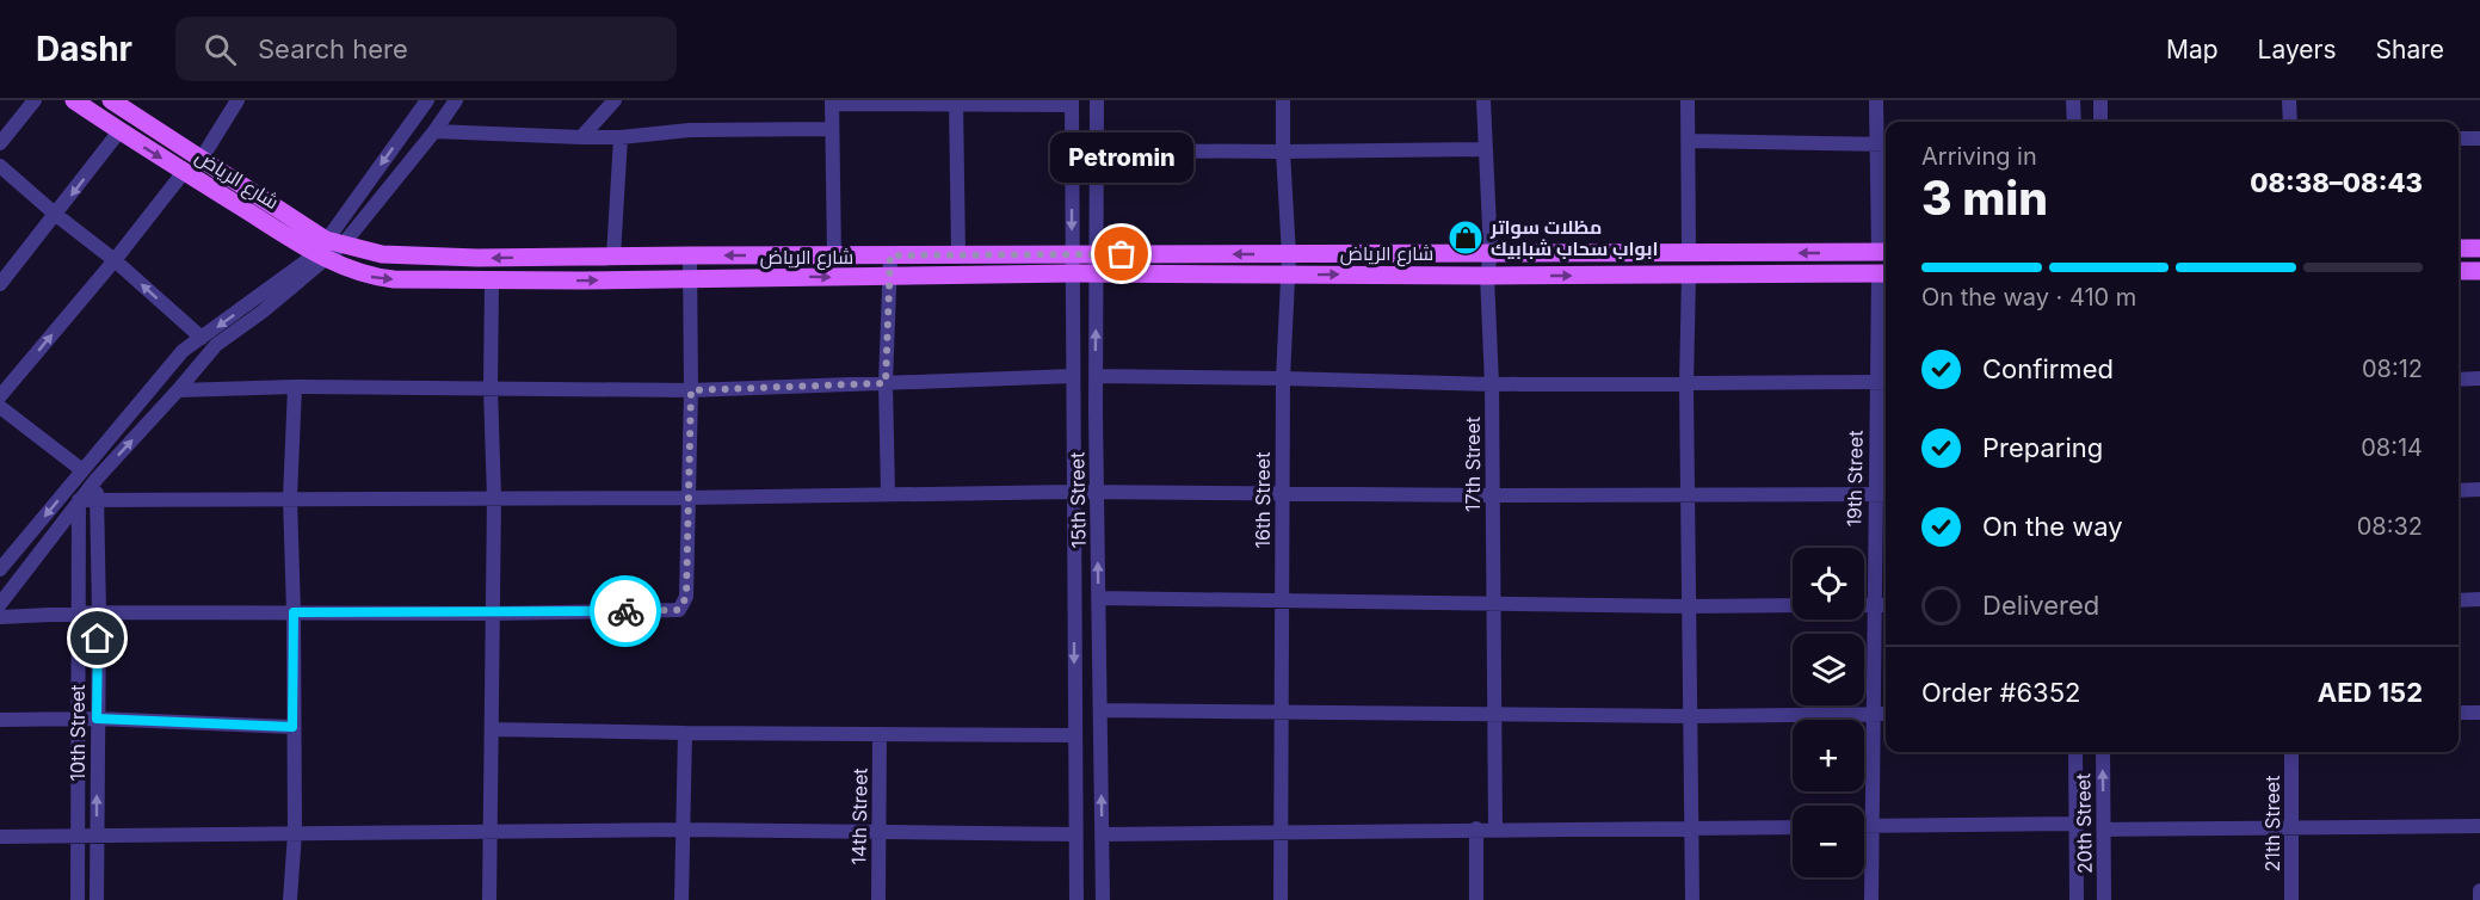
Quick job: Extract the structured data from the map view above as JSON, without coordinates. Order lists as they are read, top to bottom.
{
  "streets": {
    "main road": ["شارع الرياض"],
    "street": [
      "17th Street",
      "19th Street",
      "15th Street",
      "16th Street",
      "10th Street",
      "14th Street",
      "20th Street",
      "21th Street"
    ]
  },
  "crossings": [
    ["شارع الرياض", "17th Street"],
    ["شارع الرياض", "19th Street"],
    ["شارع الرياض", "15th Street"],
    ["شارع الرياض", "16th Street"]
  ],
  "places": {
    "shop": ["مظلات سواتر ابواب سحاب شبابيك"],
    "other": ["Petromin"]
  },
  "page": {
    "header": "Dashr",
    "search": "Search here",
    "nav": ["Map", "Layers", "Share"],
    "heading": ["3 min", "Arriving in", "08:38–08:43"],
    "panel": ["Order #6352", "AED 152"],
    "bubble": "Petromin",
    "bar": "On the way · 410 m",
    "list": [
      ["Confirmed", "08:12"],
      ["Preparing", "08:14"],
      ["On the way", "08:32"],
      "Delivered"
    ],
    "map_buttons": ["+", "−"]
  }
}
